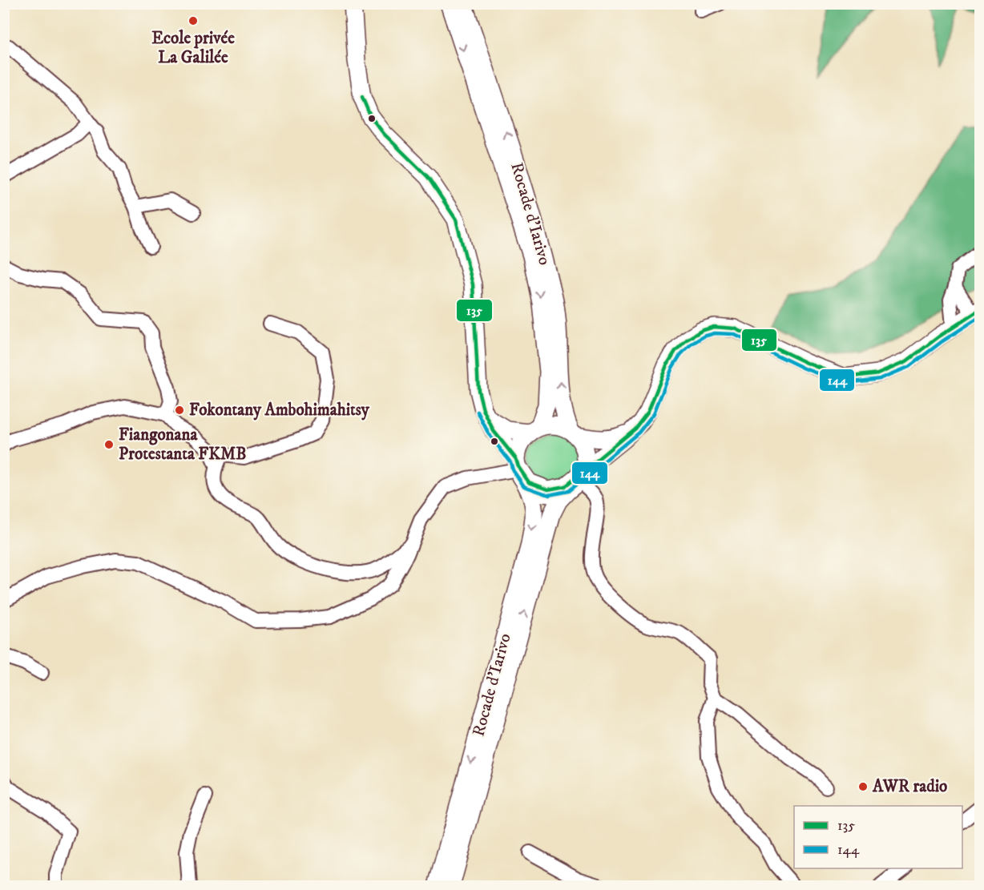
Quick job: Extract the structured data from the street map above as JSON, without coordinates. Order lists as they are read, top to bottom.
{
  "streets": {
    "main road": ["Rocade d'Iarivo"]
  },
  "places": [
    "Ecole privée La Galilée",
    "Fokontany Ambohimahitsy",
    "Fiangonana Protestanta FKMB",
    "AWR radio"
  ],
  "lines": ["transit line 135", "transit line 144"],
  "legend": ["135", "144"]
}
